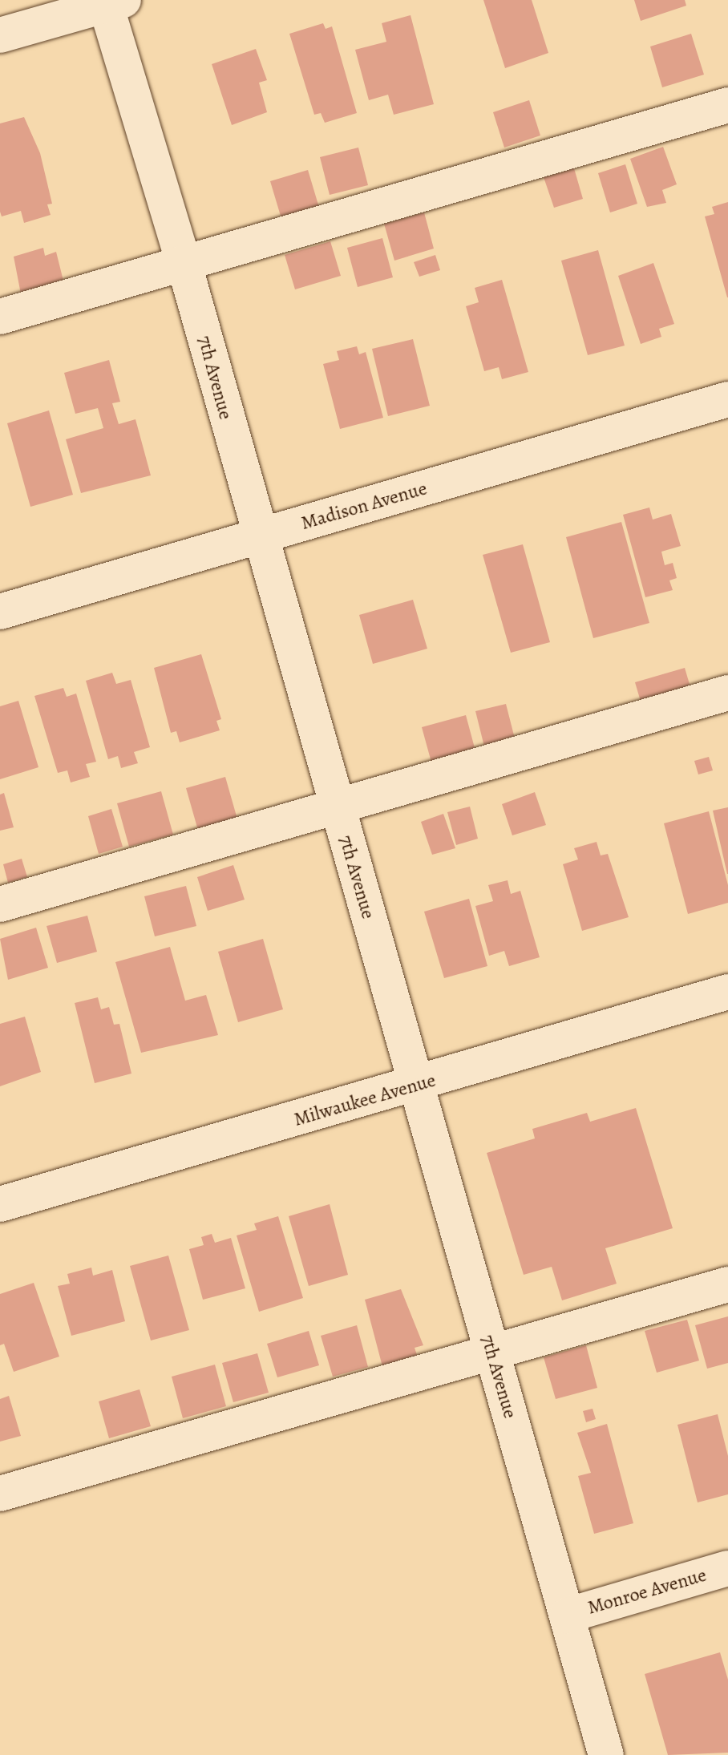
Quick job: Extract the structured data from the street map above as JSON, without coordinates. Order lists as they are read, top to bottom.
{
  "streets": {
    "street": [
      "7th Avenue",
      "Madison Avenue",
      "Milwaukee Avenue",
      "Monroe Avenue"
    ]
  },
  "crossings": [
    ["7th Avenue", "Madison Avenue"],
    ["7th Avenue", "Milwaukee Avenue"],
    ["7th Avenue", "Monroe Avenue"]
  ]
}
